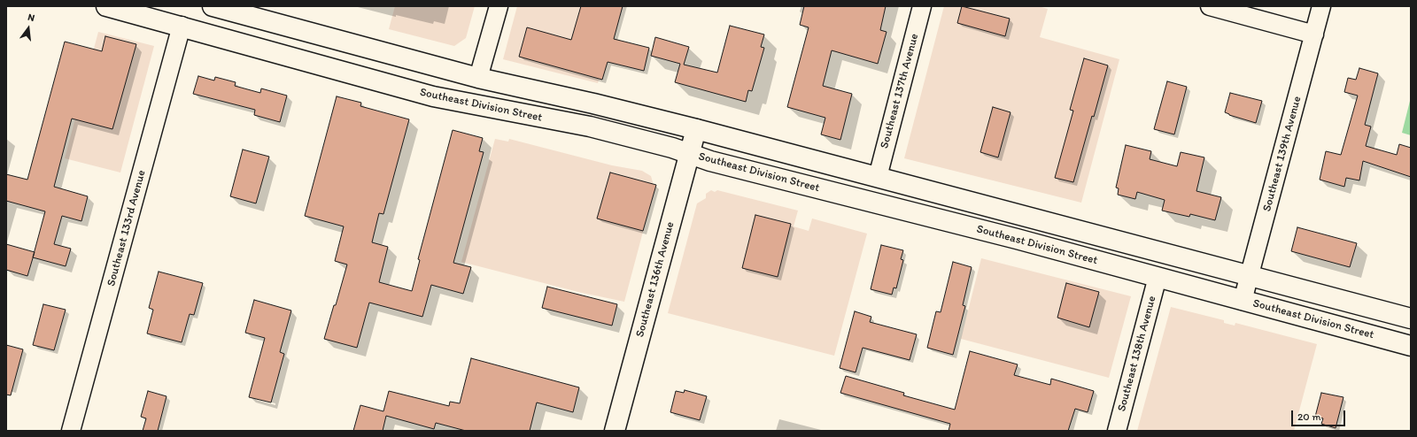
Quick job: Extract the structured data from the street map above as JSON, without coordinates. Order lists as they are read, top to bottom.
{
  "streets": {
    "main road": ["Southeast Division Street", "Southeast 136th Avenue"],
    "street": [
      "Southeast 137th Avenue",
      "Southeast 139th Avenue",
      "Southeast 133rd Avenue",
      "Southeast 138th Avenue"
    ]
  },
  "crossings": [
    ["Southeast Division Street", "Southeast 139th Avenue"],
    ["Southeast Division Street", "Southeast 133rd Avenue"],
    ["Southeast Division Street", "Southeast 136th Avenue"],
    ["Southeast Division Street", "Southeast 138th Avenue"]
  ],
  "scale_bar": "20 m",
  "north": "top"
}
